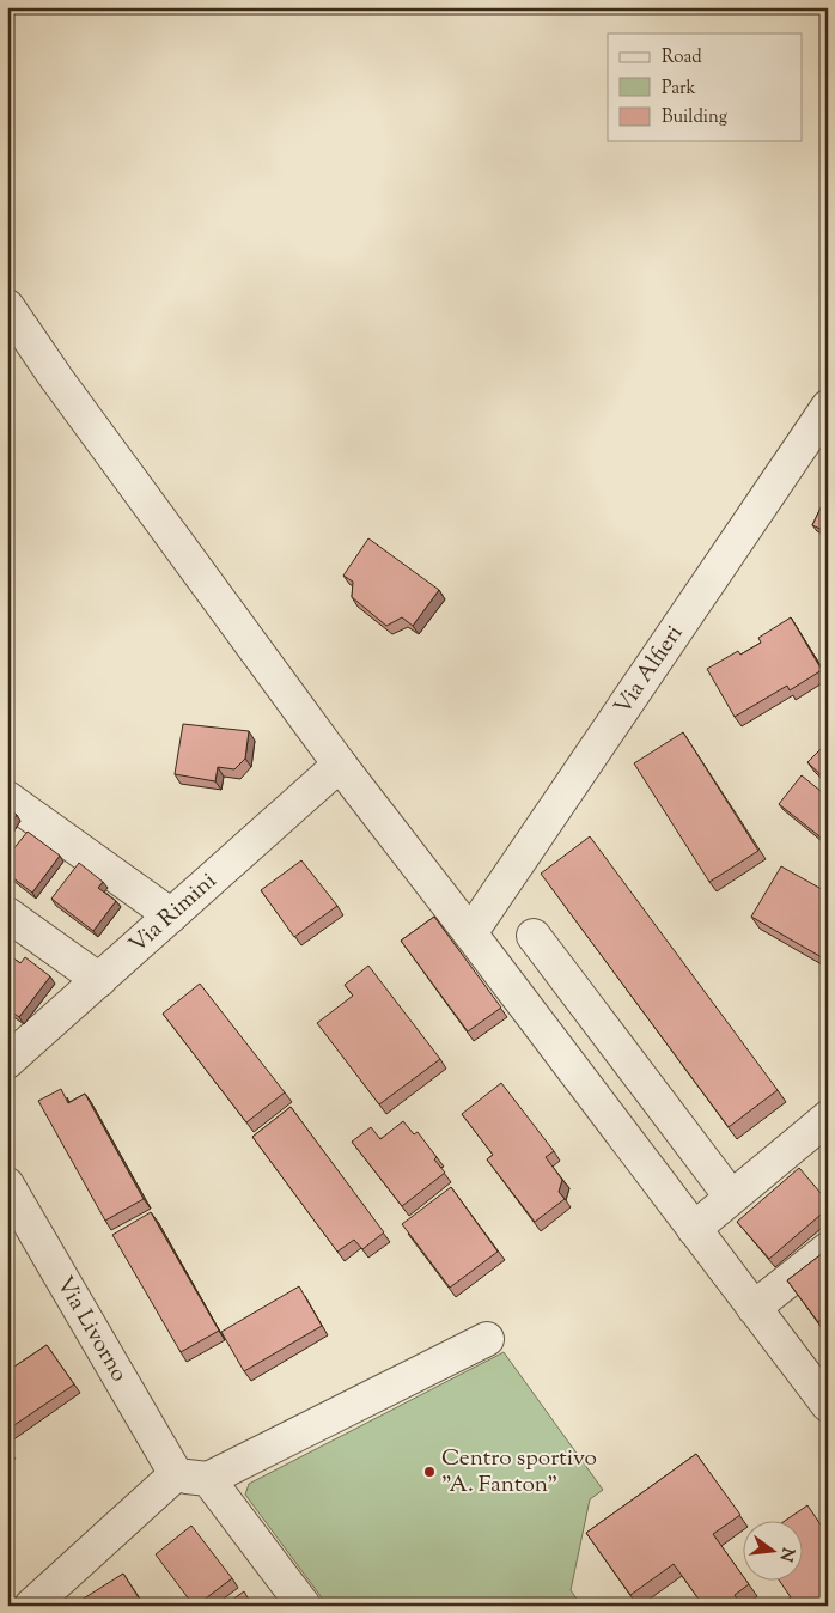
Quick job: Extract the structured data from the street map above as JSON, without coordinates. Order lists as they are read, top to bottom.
{
  "streets": {
    "street": ["Via Alfieri", "Via Rimini", "Via Livorno"]
  },
  "places": ["Centro sportivo \"A. Fanton\""],
  "legend": ["Road", "Park", "Building"],
  "north": "right"
}
